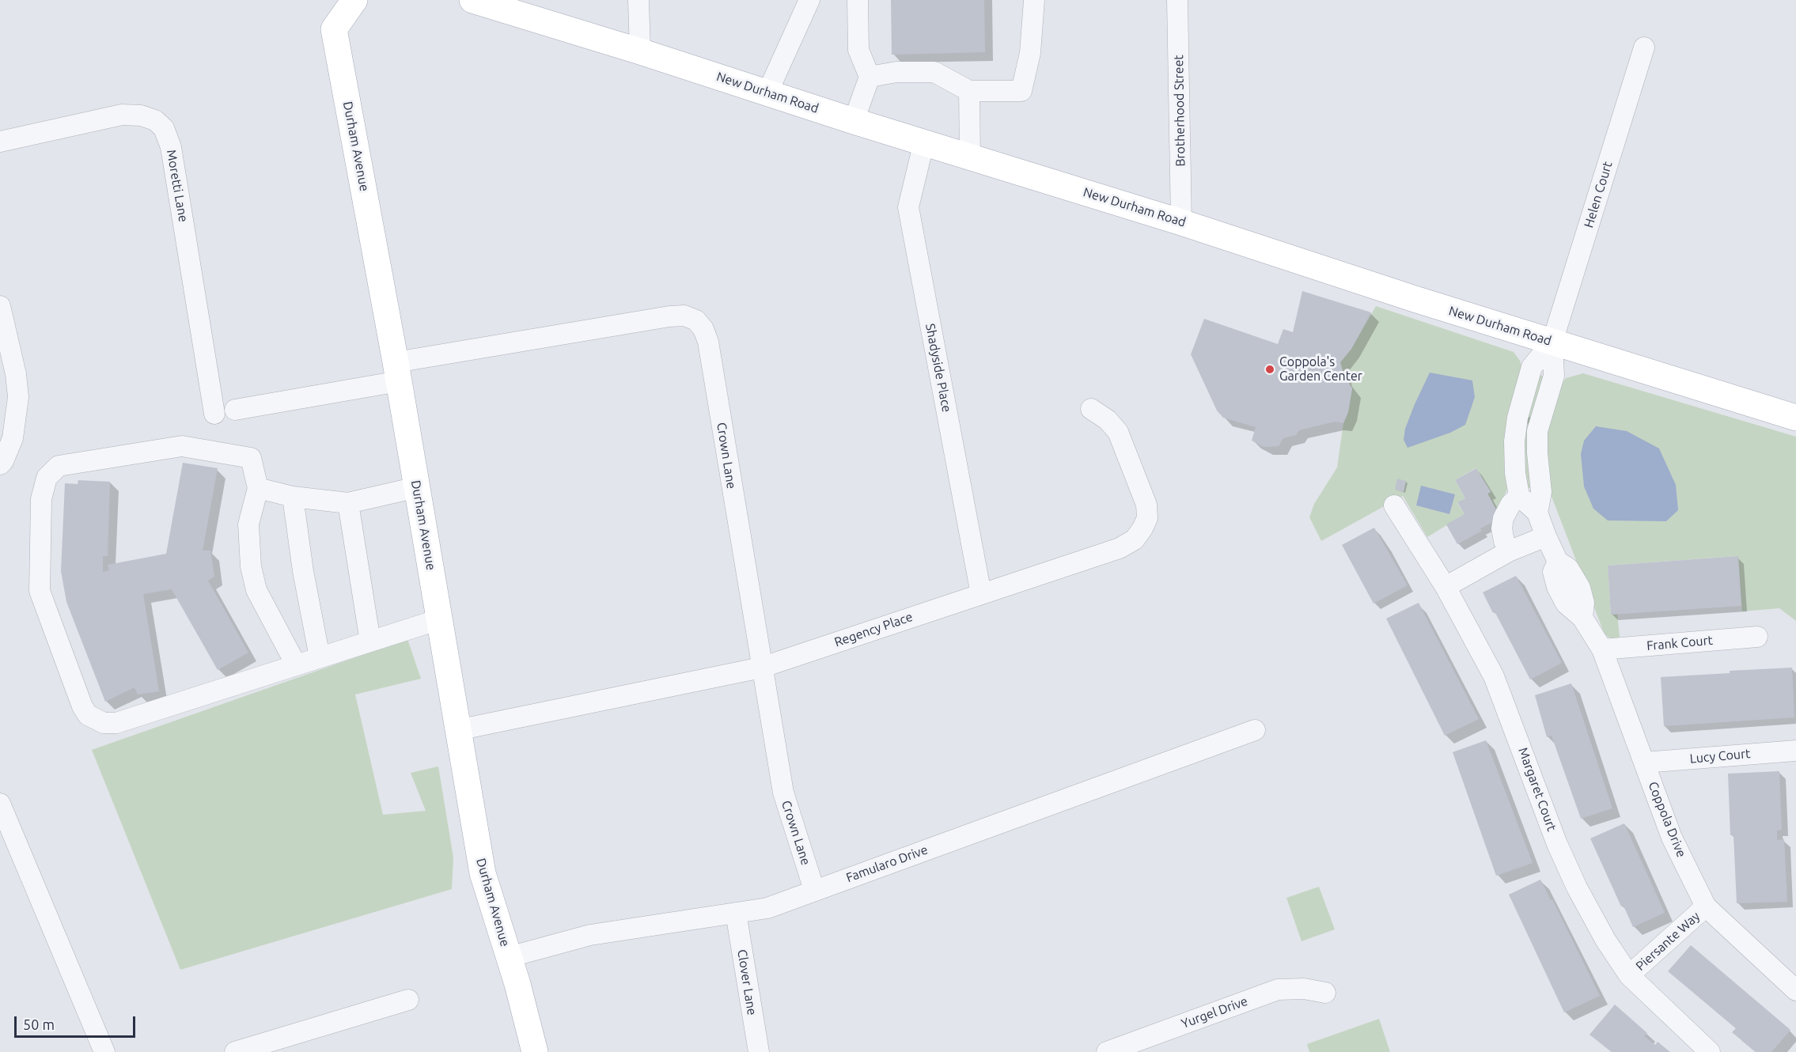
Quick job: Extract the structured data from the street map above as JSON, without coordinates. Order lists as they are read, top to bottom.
{
  "streets": {
    "main road": ["New Durham Road", "Durham Avenue"],
    "street": [
      "Brotherhood Street",
      "Moretti Lane",
      "Helen Court",
      "Shadyside Place",
      "Crown Lane",
      "Regency Place",
      "Frank Court",
      "Lucy Court",
      "Margaret Court",
      "Coppola Drive",
      "Famularo Drive",
      "Piersante Way",
      "Clover Lane",
      "Yurgel Drive"
    ]
  },
  "crossings": [
    ["New Durham Road", "Brotherhood Street"],
    ["New Durham Road", "Helen Court"],
    ["New Durham Road", "Shadyside Place"],
    ["New Durham Road", "Coppola Drive"],
    ["Durham Avenue", "Crown Lane"],
    ["Durham Avenue", "Regency Place"],
    ["Durham Avenue", "Famularo Drive"],
    ["Helen Court", "Coppola Drive"],
    ["Shadyside Place", "Regency Place"],
    ["Crown Lane", "Regency Place"],
    ["Crown Lane", "Famularo Drive"],
    ["Frank Court", "Coppola Drive"],
    ["Lucy Court", "Coppola Drive"],
    ["Margaret Court", "Piersante Way"],
    ["Coppola Drive", "Piersante Way"],
    ["Famularo Drive", "Clover Lane"]
  ],
  "places": ["Coppola's Garden Center"],
  "scale_bar": "50 m"
}
